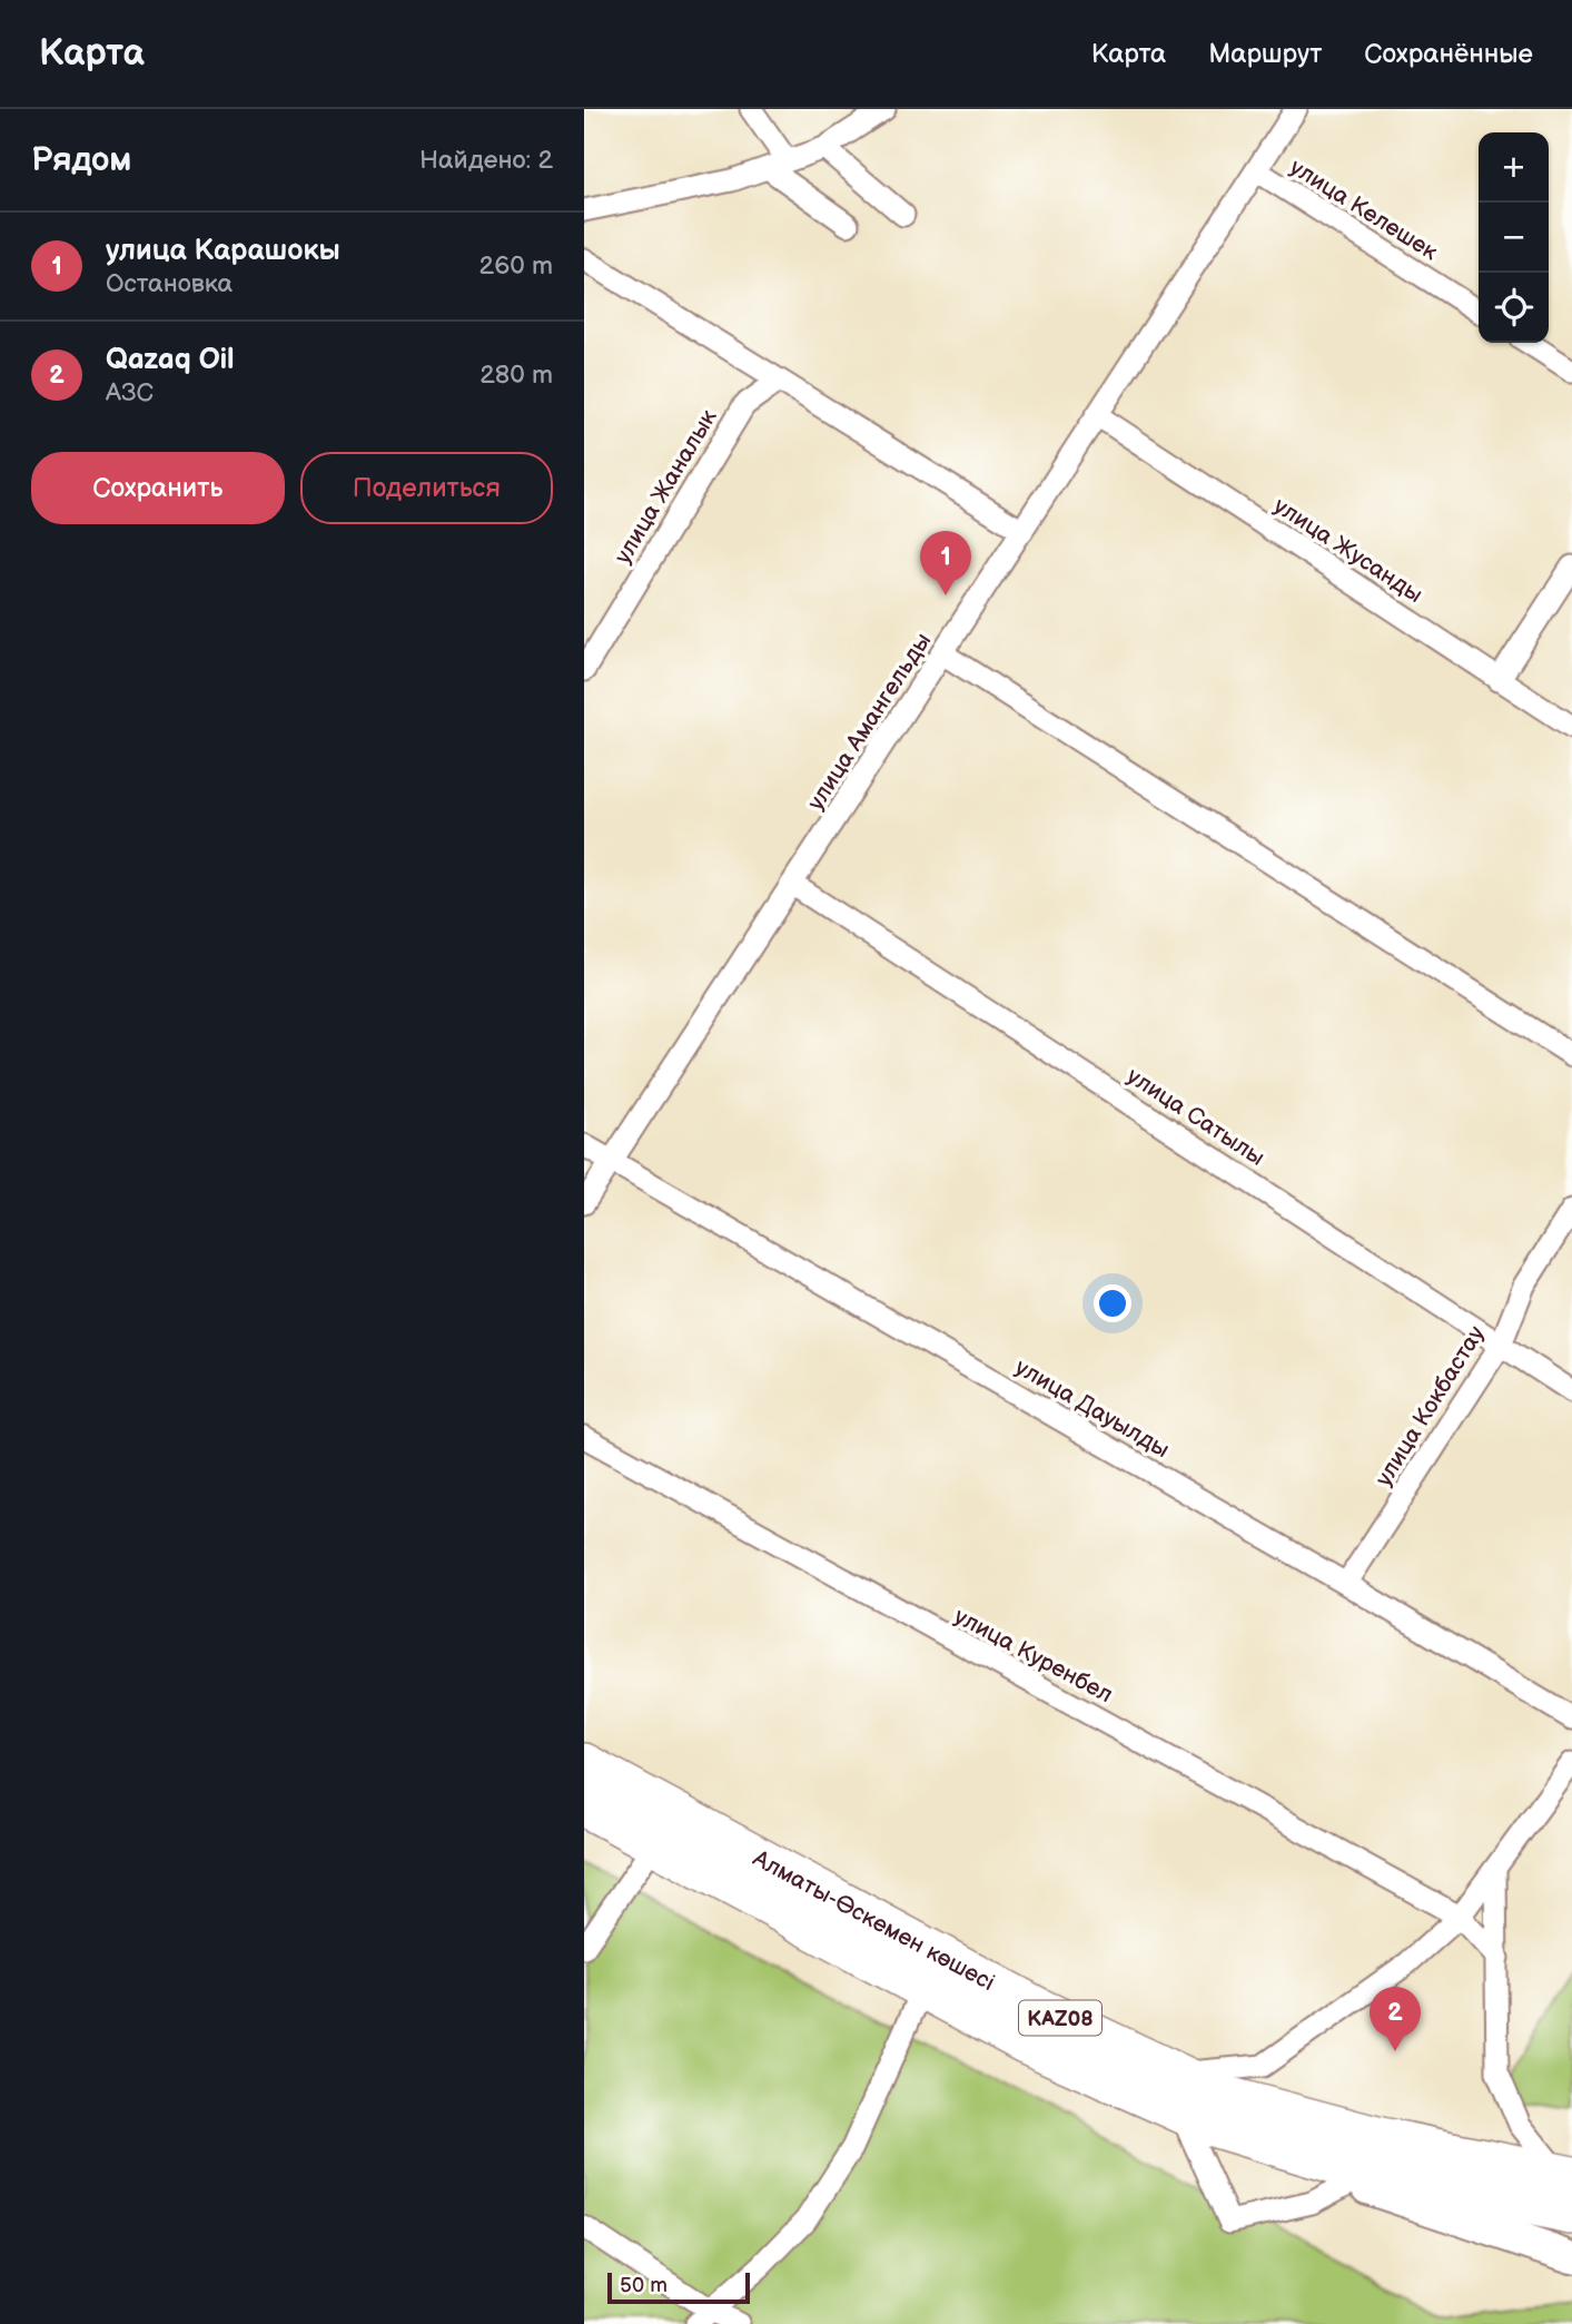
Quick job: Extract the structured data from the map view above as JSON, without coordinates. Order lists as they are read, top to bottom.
{
  "streets": {
    "highway": ["Алматы-Өскемен көшесі", "KAZ08"],
    "street": [
      "улица Келешек",
      "улица Жаналык",
      "улица Жусанды",
      "улица Амангельды",
      "улица Сатылы",
      "улица Кокбастау",
      "улица Дауылды",
      "улица Куренбел"
    ]
  },
  "crossings": [
    ["улица Келешек", "улица Амангельды"],
    ["улица Жусанды", "улица Амангельды"],
    ["улица Амангельды", "улица Сатылы"],
    ["улица Амангельды", "улица Дауылды"],
    ["улица Сатылы", "улица Кокбастау"],
    ["улица Кокбастау", "улица Дауылды"]
  ],
  "scale_bar": "50 m",
  "page": {
    "header": "Карта",
    "nav": ["Карта", "Маршрут", "Сохранённые"],
    "heading": ["Рядом", "Найдено: 2"],
    "map_buttons": ["+", "−"],
    "list": [
      {
        "mark": "1",
        "name": "улица Карашокы",
        "note": "Остановка",
        "value": "260 m"
      },
      {
        "mark": "2",
        "name": "Qazaq Oil",
        "note": "АЗС",
        "value": "280 m"
      }
    ],
    "buttons": ["Сохранить", "Поделиться"],
    "pins": ["1", "2"],
    "scale": "50 m"
  }
}
